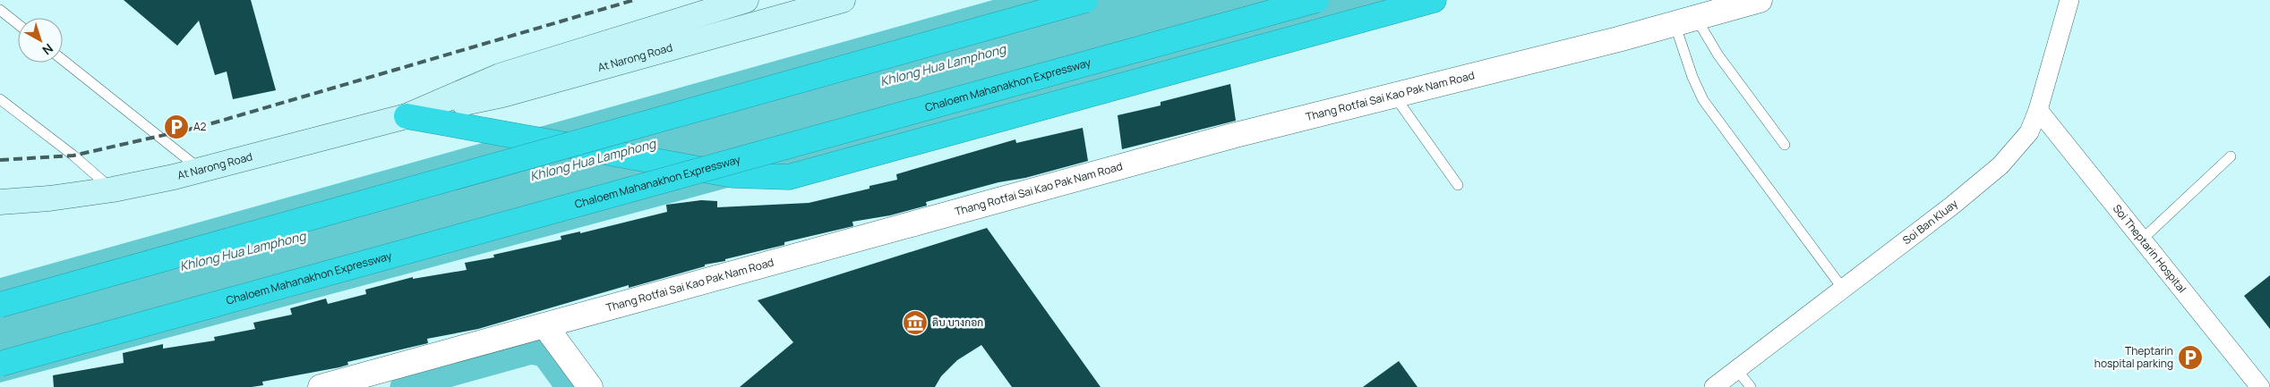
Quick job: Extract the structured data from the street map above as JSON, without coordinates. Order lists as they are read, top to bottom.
{
  "streets": {
    "highway": ["Chaloem Mahanakhon Expressway"],
    "main road": ["At Narong Road"],
    "street": ["Thang Rotfai Sai Kao Pak Nam Road", "Soi Ban Kluay", "Soi Theptarin Hospital"]
  },
  "crossings": [
    ["Soi Ban Kluay", "Soi Theptarin Hospital"]
  ],
  "water": ["Khlong Hua Lamphong"],
  "places": {
    "parking": ["A2", "Theptarin hospital parking"],
    "museum": ["ดิบ บางกอก"]
  },
  "north": "bottom right"
}
